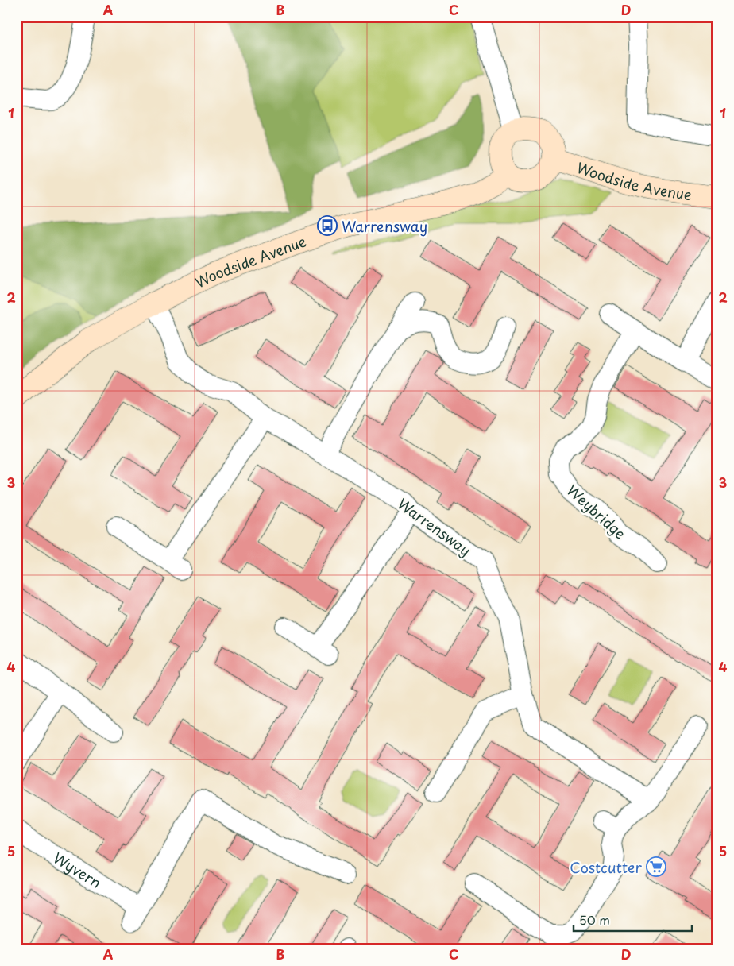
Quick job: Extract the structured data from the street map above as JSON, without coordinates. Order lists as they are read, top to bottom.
{
  "streets": {
    "street": [
      "Woodside Avenue",
      "Weybridge",
      "Warrensway",
      "Wyvern"
    ]
  },
  "crossings": [
    ["Woodside Avenue", "Warrensway"]
  ],
  "places": {
    "bus stop": ["Warrensway"],
    "supermarket": ["Costcutter"]
  },
  "scale_bar": "50 m",
  "grid": {
    "columns": [
      "A",
      "B",
      "C",
      "D"
    ],
    "rows": [
      "1",
      "2",
      "3",
      "4",
      "5"
    ]
  }
}
